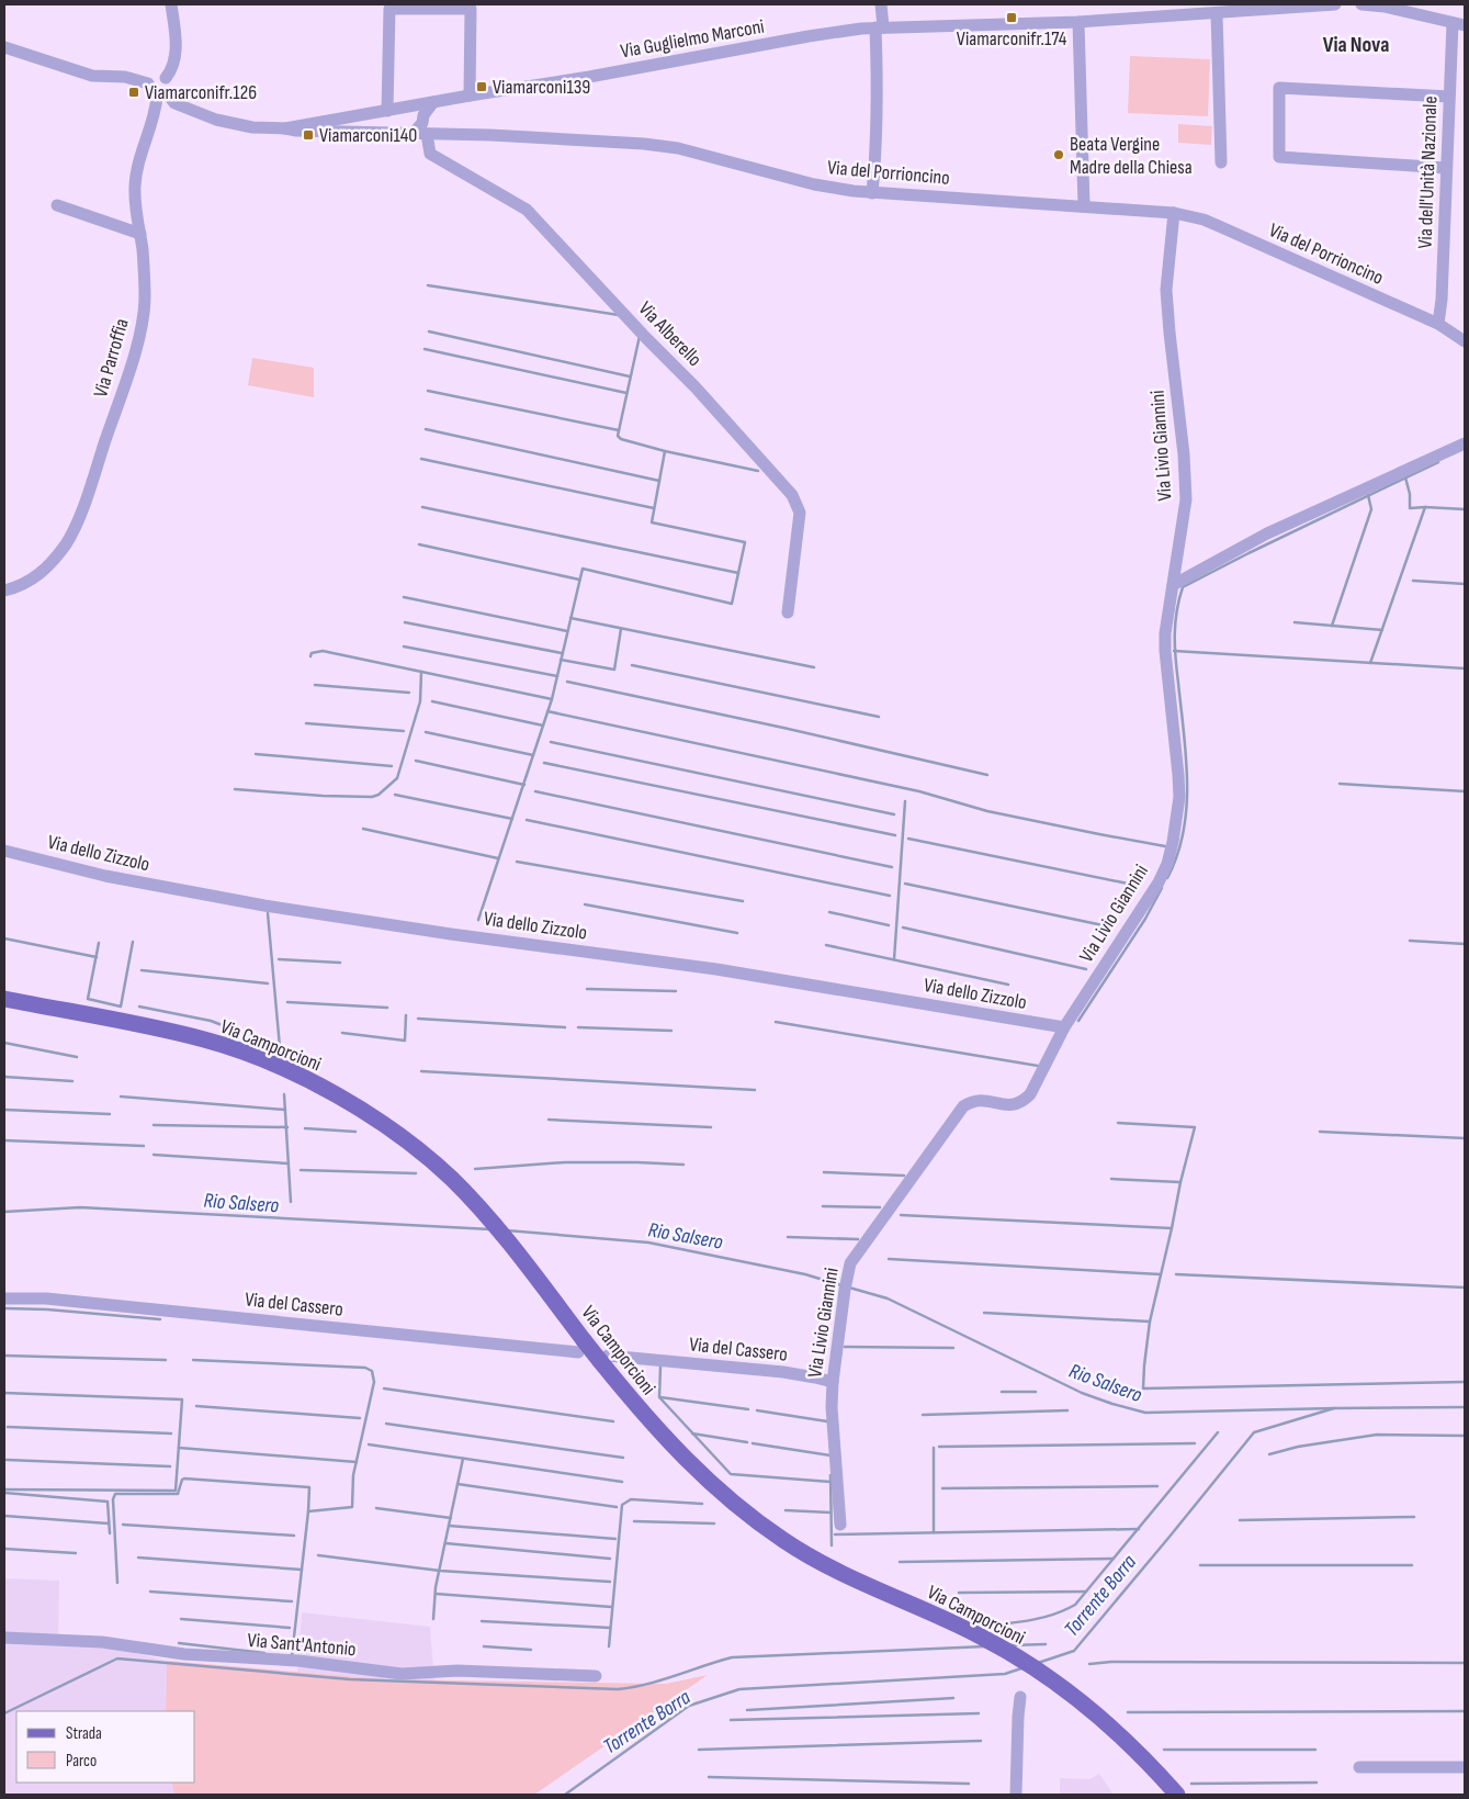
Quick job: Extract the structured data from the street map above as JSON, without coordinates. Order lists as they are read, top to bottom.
{
  "streets": {
    "main road": ["Via Camporcioni"],
    "street": [
      "Via Guglielmo Marconi",
      "Via del Porrioncino",
      "Via dell'Unità Nazionale",
      "Via Alberello",
      "Via Parroffia",
      "Via Livio Giannini",
      "Via dello Zizzolo",
      "Via del Cassero",
      "Via Sant'Antonio"
    ]
  },
  "crossings": [
    ["Via Guglielmo Marconi", "Via del Porrioncino"],
    ["Via Guglielmo Marconi", "Via Alberello"],
    ["Via del Porrioncino", "Via dell'Unità Nazionale"],
    ["Via del Porrioncino", "Via Alberello"],
    ["Via del Porrioncino", "Via Livio Giannini"],
    ["Via Livio Giannini", "Via dello Zizzolo"],
    ["Via Livio Giannini", "Via del Cassero"],
    ["Via Camporcioni", "Via del Cassero"]
  ],
  "districts": ["Via Nova"],
  "water": ["Rio Salsero", "Torrente Borra"],
  "places": {
    "transit": [
      "Viamarconifr.174",
      "Viamarconi139",
      "Viamarconifr.126",
      "Viamarconi140"
    ],
    "other": ["Beata Vergine Madre della Chiesa"]
  },
  "legend": ["Strada", "Parco"]
}
